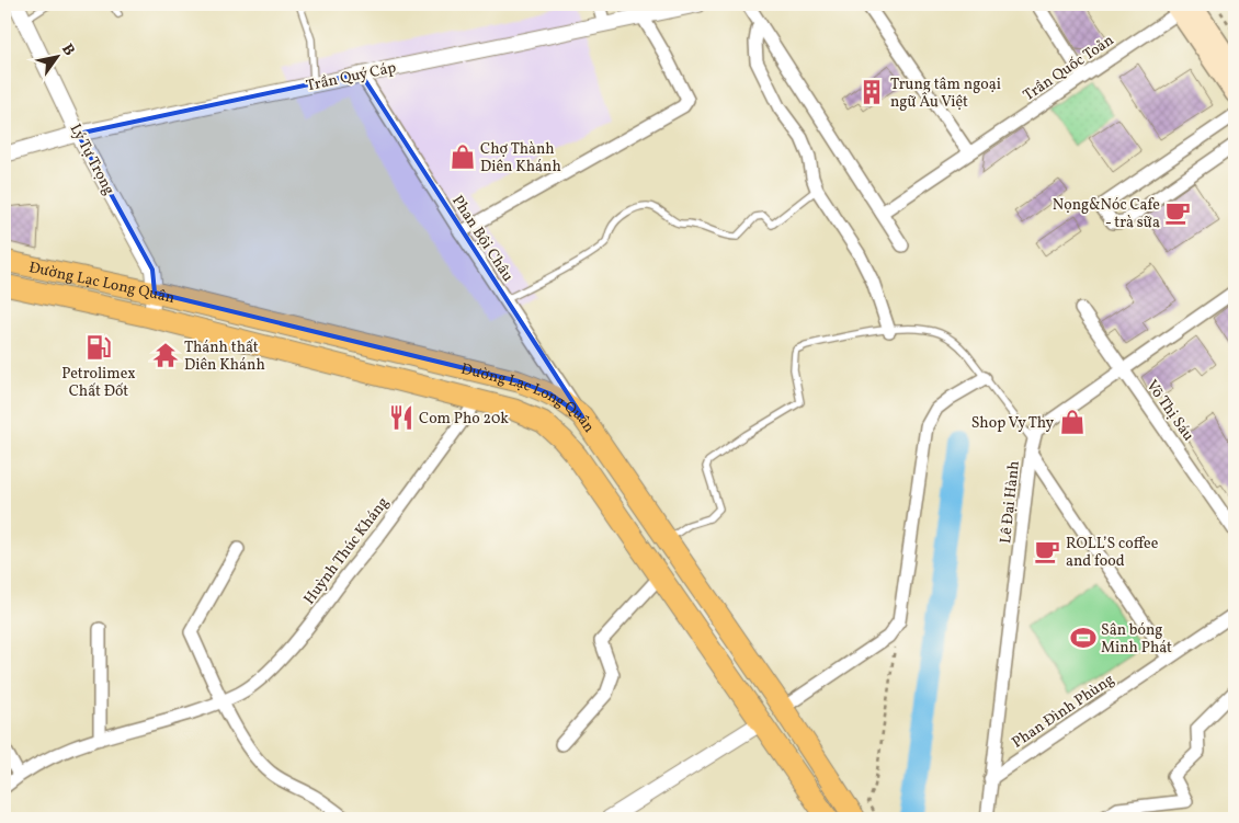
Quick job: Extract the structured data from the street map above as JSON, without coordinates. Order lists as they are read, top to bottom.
{
  "streets": {
    "main road": ["Đường Lạc Long Quân"],
    "street": [
      "Trần Quốc Toản",
      "Trần Quý Cáp",
      "Lý Tự Trọng",
      "Phan Bội Châu",
      "Võ Thị Sáu",
      "Lê Đại Hành",
      "Huỳnh Thúc Kháng",
      "Phan Đình Phùng"
    ]
  },
  "crossings": [
    ["Trần Quý Cáp", "Lý Tự Trọng"],
    ["Trần Quý Cáp", "Phan Bội Châu"],
    ["Lý Tự Trọng", "Đường Lạc Long Quân"],
    ["Phan Bội Châu", "Đường Lạc Long Quân"],
    ["Đường Lạc Long Quân", "Huỳnh Thúc Kháng"],
    ["Lê Đại Hành", "Phan Đình Phùng"]
  ],
  "places": {
    "building": ["Trung tâm ngoại ngữ Âu Việt"],
    "shop": ["Chợ Thành Diên Khánh", "Shop Vy Thy"],
    "cafe": ["Nọng&Nóc Cafe - trà sữa", "ROLL’S coffee and food"],
    "fuel station": ["Petrolimex Chất Đốt"],
    "temple": ["Thánh thất Diên Khánh"],
    "restaurant": ["Com Pho 20k"],
    "sports": ["Sân bóng Minh Phát"]
  },
  "north": "top right"
}
